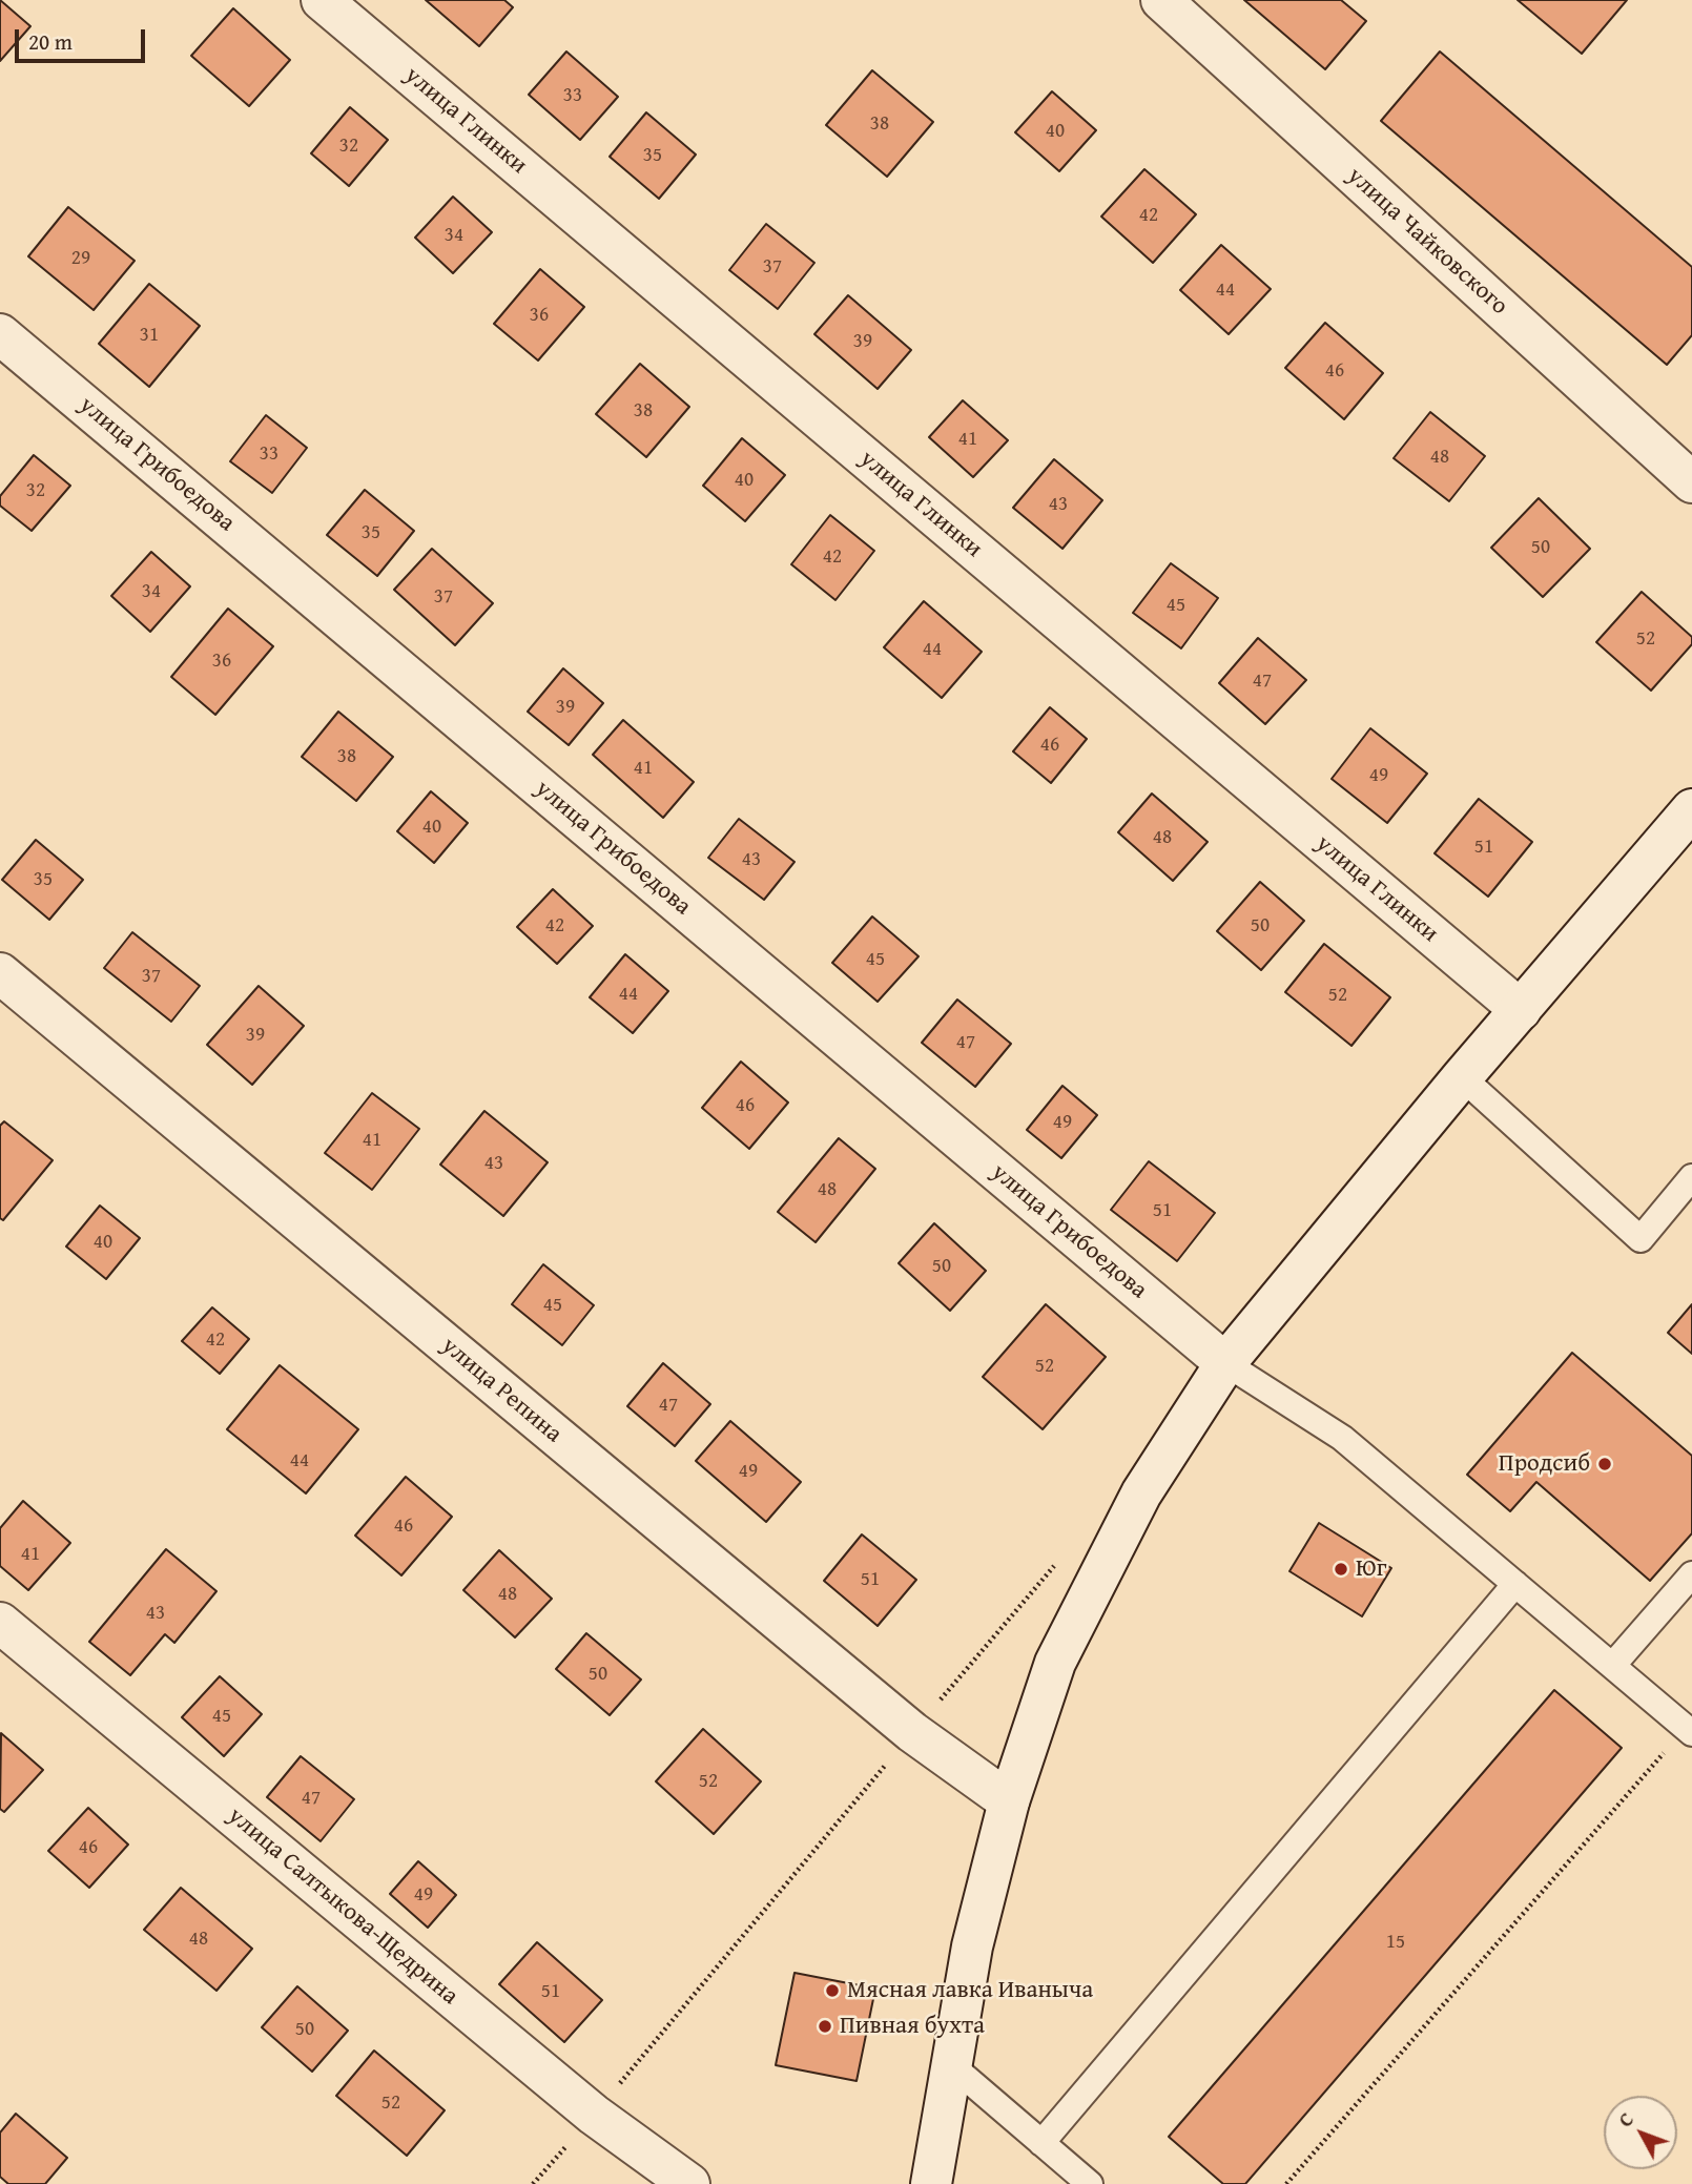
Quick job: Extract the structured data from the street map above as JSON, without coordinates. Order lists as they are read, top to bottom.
{
  "streets": {
    "street": [
      "улица Глинки",
      "улица Чайковского",
      "улица Грибоедова",
      "улица Репина",
      "улица Салтыкова-Щедрина"
    ]
  },
  "places": [
    "Продсиб",
    "Юг",
    "Мясная лавка Иваныча",
    "Пивная бухта"
  ],
  "house_numbers": [
    "33",
    "38",
    "40",
    "32",
    "35",
    "42",
    "34",
    "29",
    "37",
    "44",
    "36",
    "31",
    "39",
    "46",
    "38",
    "41",
    "33",
    "48",
    "40",
    "32",
    "43",
    "35",
    "50",
    "42",
    "34",
    "37",
    "45",
    "52",
    "44",
    "36",
    "47",
    "39",
    "46",
    "38",
    "41",
    "49",
    "40",
    "48",
    "51",
    "43",
    "35",
    "42",
    "50",
    "45",
    "37",
    "44",
    "52",
    "39",
    "47",
    "46",
    "49",
    "41",
    "43",
    "48",
    "51",
    "40",
    "50",
    "45",
    "42",
    "52",
    "47",
    "44",
    "49",
    "46",
    "41",
    "51",
    "48",
    "43",
    "50",
    "45",
    "52",
    "47",
    "46",
    "49",
    "48",
    "15",
    "51",
    "50",
    "52"
  ],
  "scale_bar": "20 m",
  "north": "top left"
}
